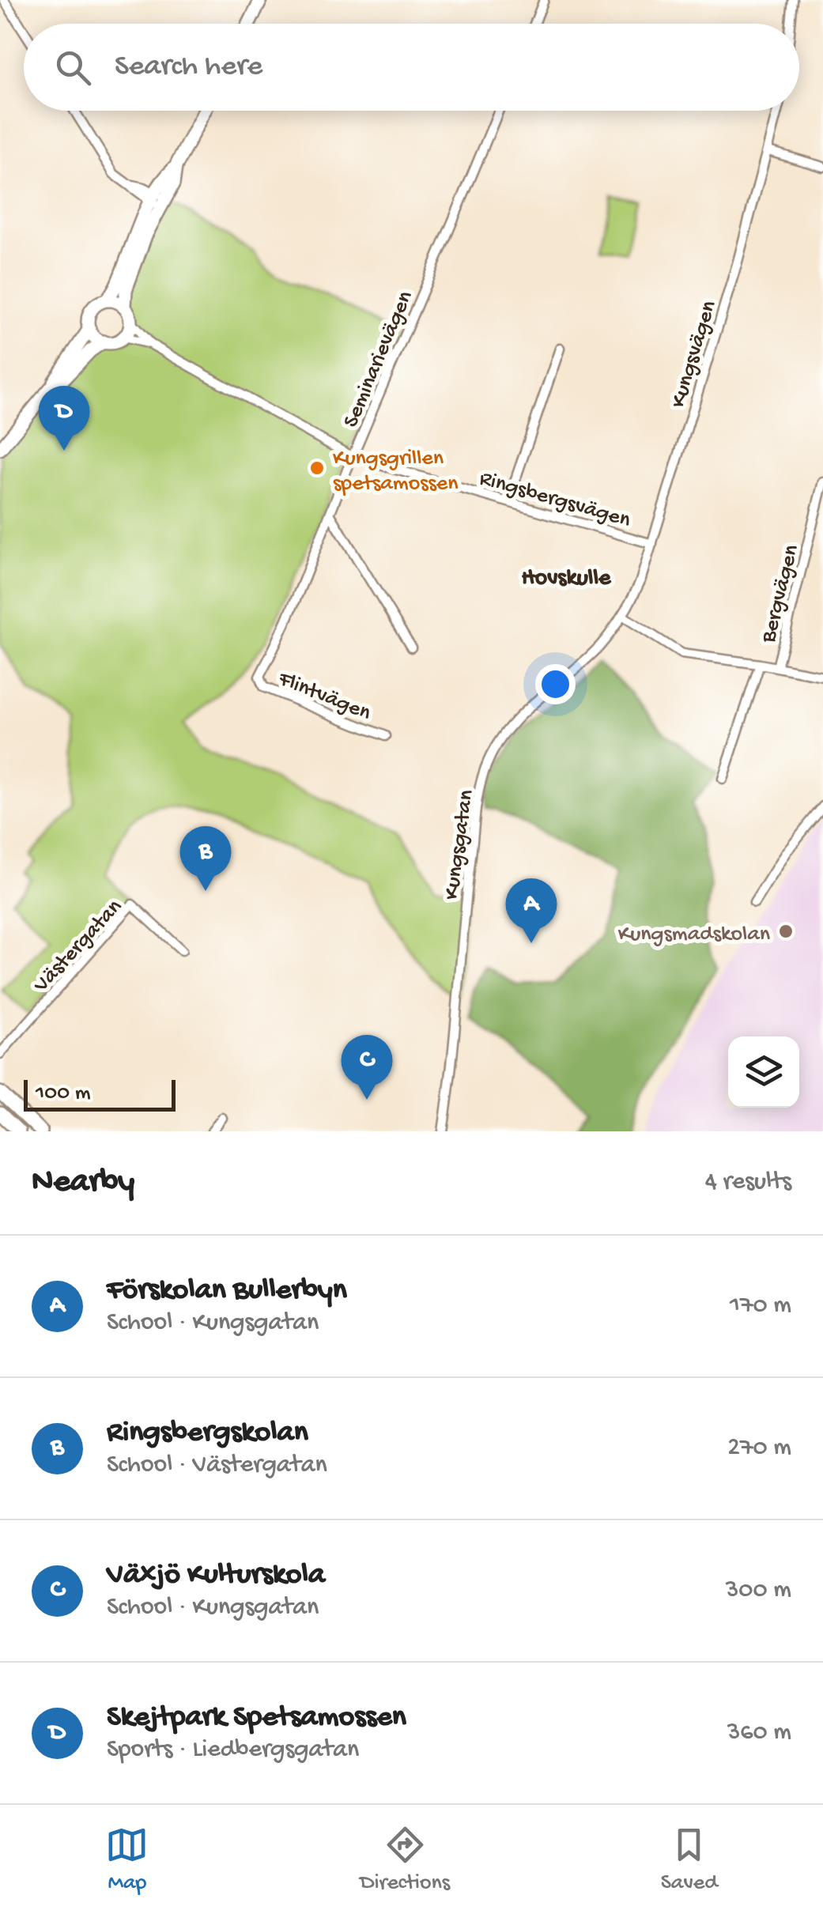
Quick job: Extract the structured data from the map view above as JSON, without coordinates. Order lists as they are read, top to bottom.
{
  "streets": {
    "street": [
      "Kungsvägen",
      "Seminarievägen",
      "Ringsbergsvägen",
      "Bergvägen",
      "Flintvägen",
      "Kungsgatan",
      "Västergatan"
    ]
  },
  "crossings": [
    ["Kungsvägen", "Ringsbergsvägen"],
    ["Kungsvägen", "Kungsgatan"],
    ["Seminarievägen", "Ringsbergsvägen"],
    ["Seminarievägen", "Flintvägen"]
  ],
  "districts": ["Hovskulle"],
  "places": ["Kungsgrillen spetsamossen", "Kungsmadskolan"],
  "scale_bar": "100 m",
  "page": {
    "search": "Search here",
    "pins": [
      "D",
      "B",
      "A",
      "C"
    ],
    "scale": "100 m",
    "heading": ["Nearby", "4 results"],
    "list": [
      {
        "mark": "A",
        "name": "Förskolan Bullerbyn",
        "note": "School · Kungsgatan",
        "value": "170 m"
      },
      {
        "mark": "B",
        "name": "Ringsbergskolan",
        "note": "School · Västergatan",
        "value": "270 m"
      },
      {
        "mark": "C",
        "name": "Växjö Kulturskola",
        "note": "School · Kungsgatan",
        "value": "300 m"
      },
      {
        "mark": "D",
        "name": "Skejtpark Spetsamossen",
        "note": "Sports · Liedbergsgatan",
        "value": "360 m"
      }
    ],
    "nav": ["Map", "Directions", "Saved"]
  }
}
